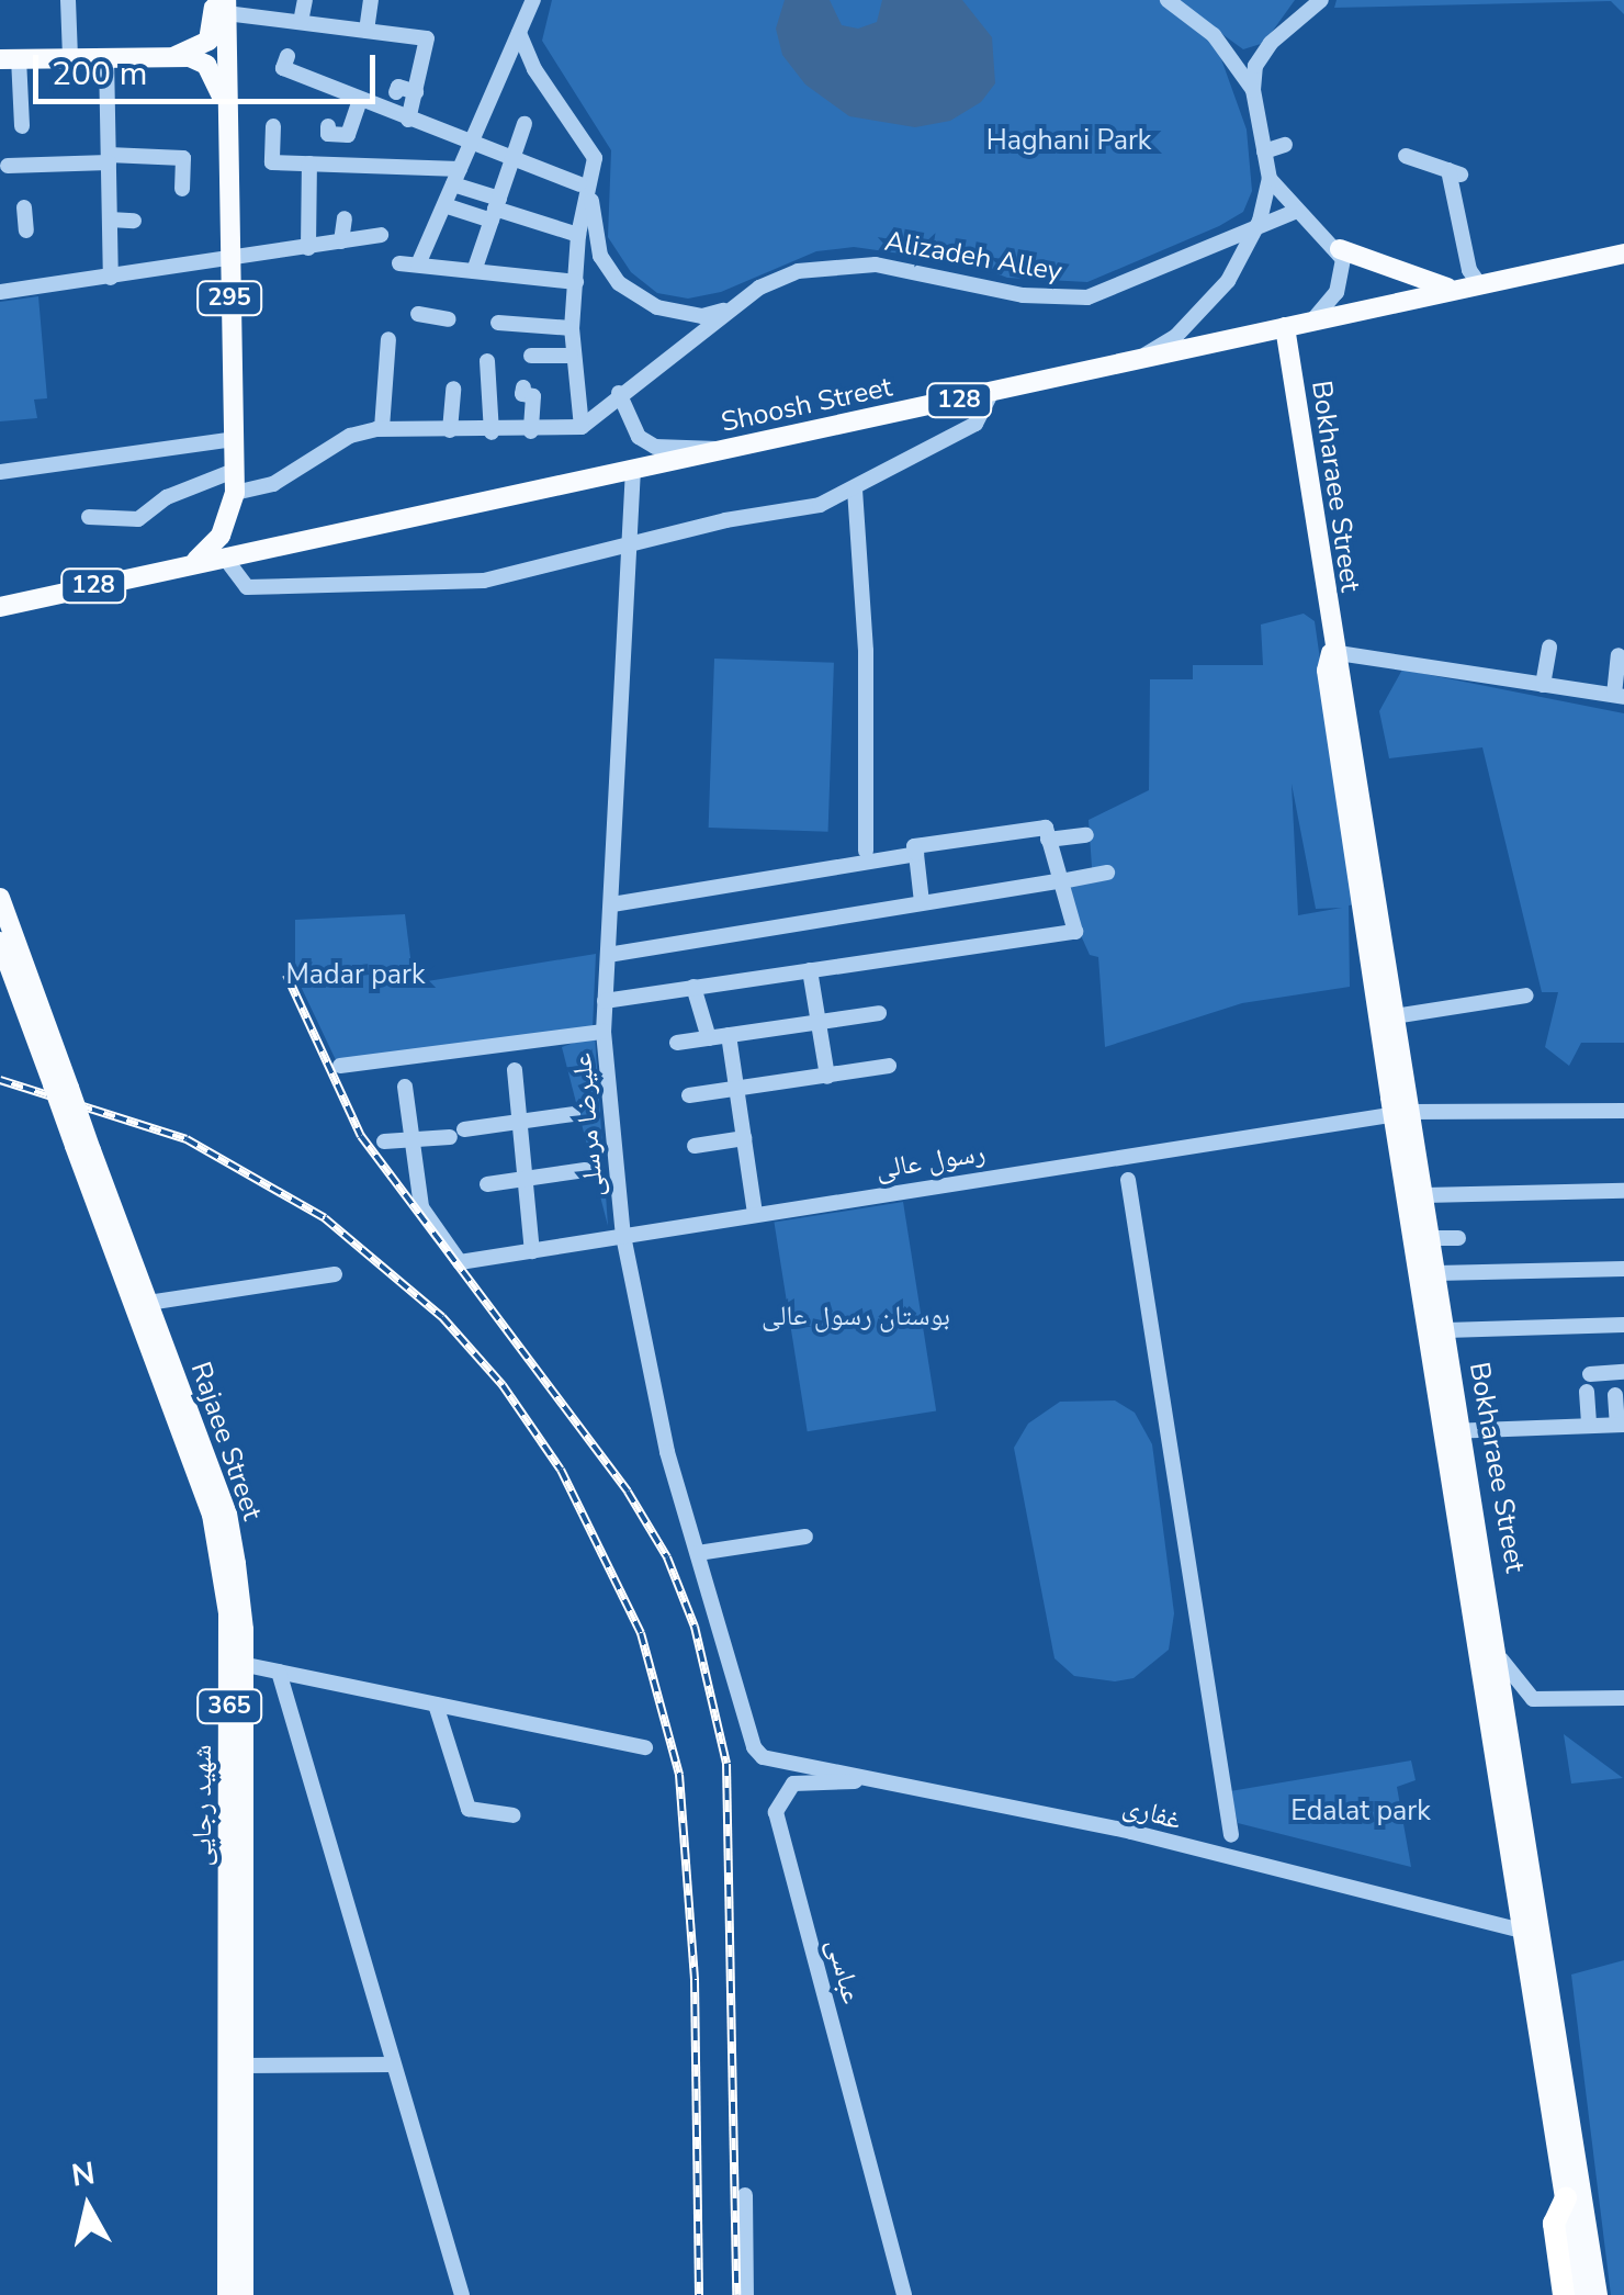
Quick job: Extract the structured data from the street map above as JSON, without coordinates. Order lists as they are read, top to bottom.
{
  "streets": {
    "main road": [
      "295",
      "128",
      "Shoosh Street",
      "Bokharaee Street",
      "Rajaee Street",
      "365",
      "شهید رجایی"
    ],
    "street": [
      "Alizadeh Alley",
      "علیرضا مرسلی",
      "رسول عالی",
      "غفاری",
      "عباسی"
    ]
  },
  "crossings": [
    ["295", "Shoosh Street"],
    ["Shoosh Street", "Bokharaee Street"],
    ["Shoosh Street", "علیرضا مرسلی"],
    ["Bokharaee Street", "رسول عالی"],
    ["Bokharaee Street", "غفاری"],
    ["علیرضا مرسلی", "رسول عالی"],
    ["علیرضا مرسلی", "غفاری"],
    ["Rajaee Street", "شهید رجایی"],
    ["غفاری", "عباسی"]
  ],
  "parks": [
    "Haghani Park",
    "Madar park",
    "بوستان رسول عالی",
    "Edalat park"
  ],
  "scale_bar": "200 m",
  "north": "top"
}
